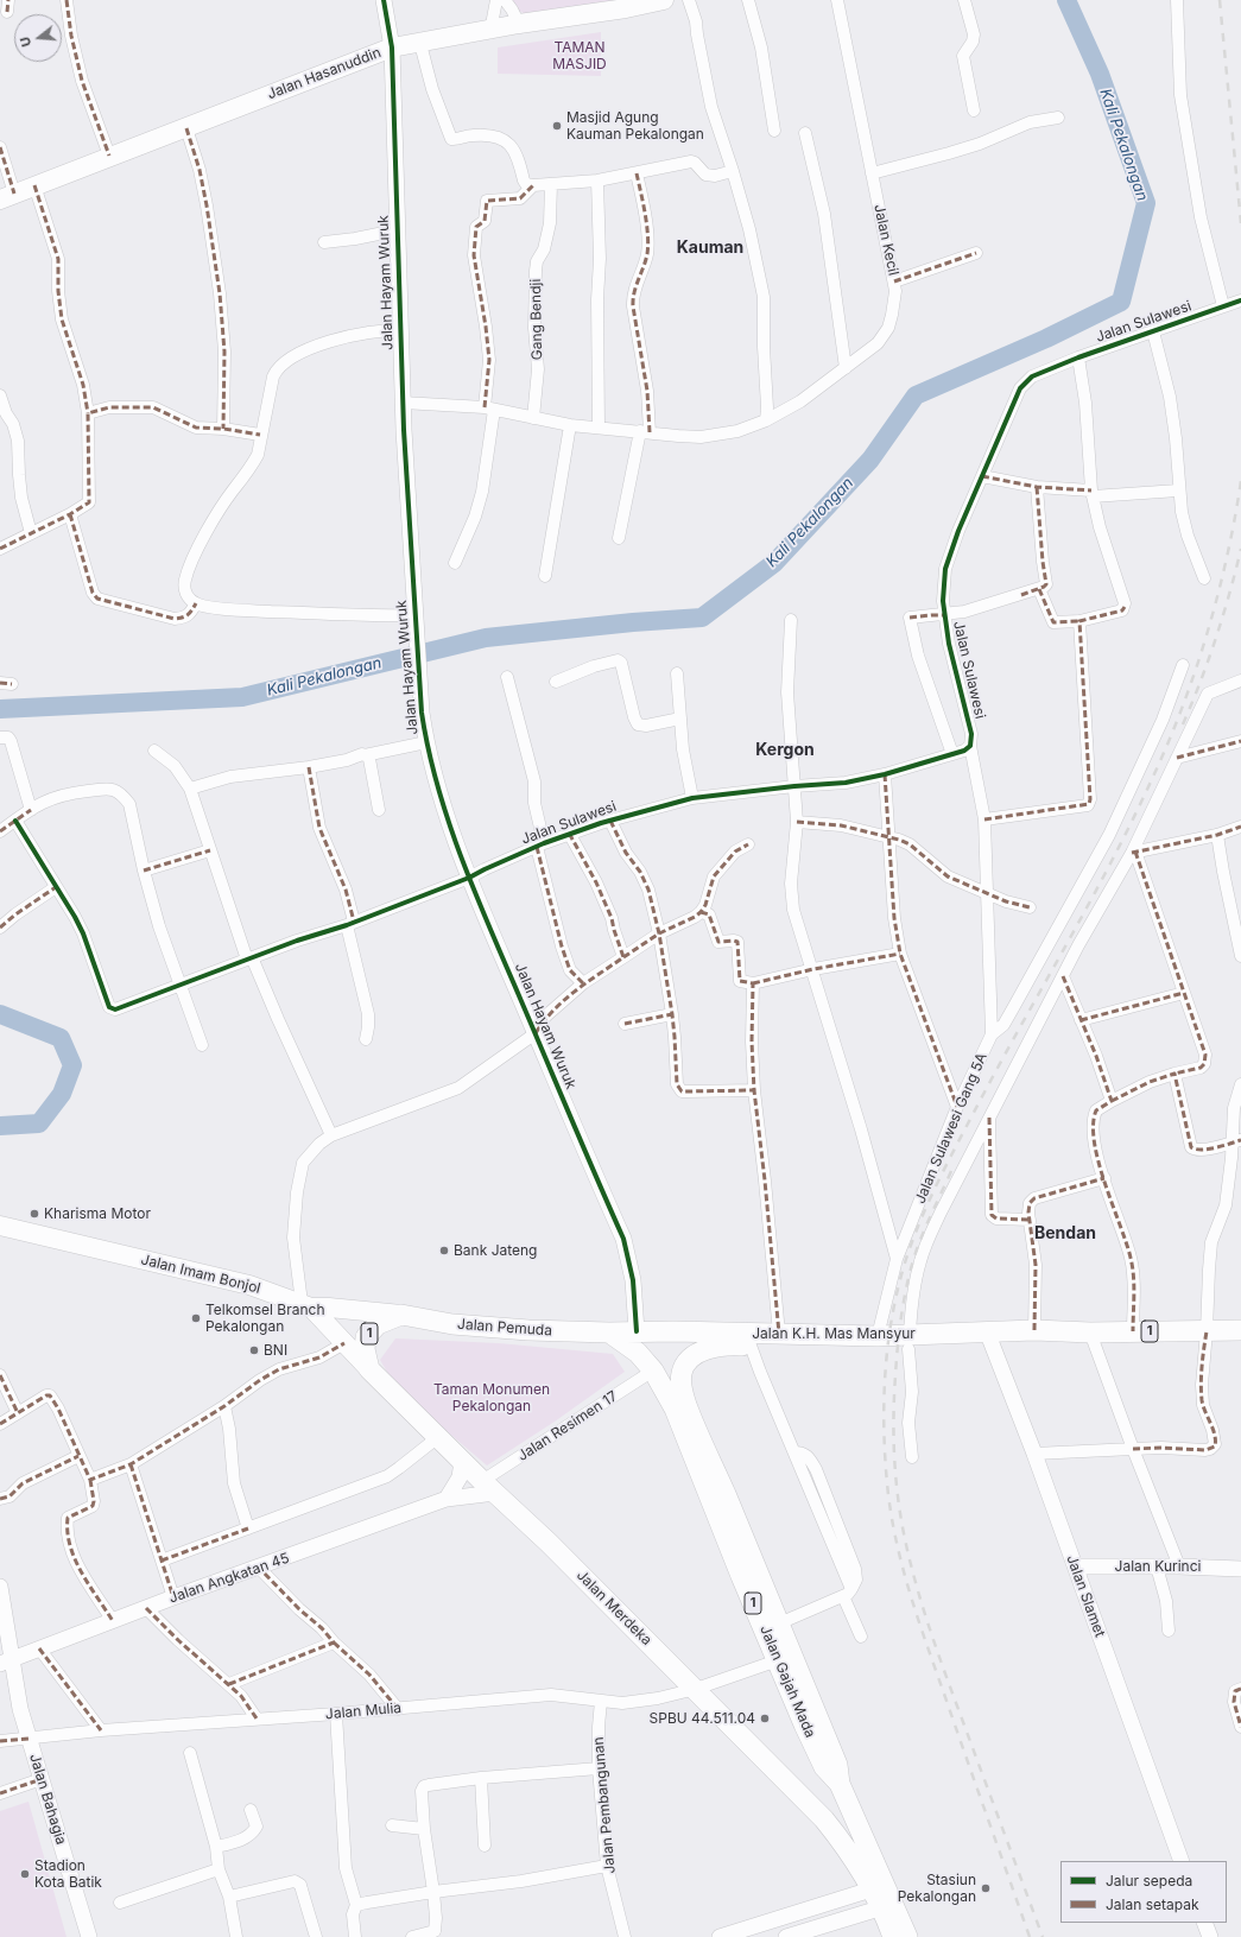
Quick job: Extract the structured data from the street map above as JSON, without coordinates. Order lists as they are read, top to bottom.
{
  "streets": {
    "highway": [
      "Jalan Pemuda",
      "1",
      "Jalan K.H. Mas Mansyur",
      "Jalan Merdeka",
      "Jalan Gajah Mada"
    ],
    "main road": ["Jalan Hasanuddin", "Jalan Imam Bonjol"],
    "street": [
      "Jalan Kecil",
      "Jalan Hayam Wuruk",
      "Gang Bendji",
      "Jalan Sulawesi",
      "Jalan Sulawesi Gang 5A",
      "Jalan Resimen 17",
      "Jalan Kurinci",
      "Jalan Angkatan 45",
      "Jalan Slamet",
      "Jalan Mulia",
      "Jalan Bahagia",
      "Jalan Pembangunan"
    ]
  },
  "crossings": [
    ["Jalan Hasanuddin", "Jalan Hayam Wuruk"],
    ["Jalan Kecil", "Jalan Hayam Wuruk"],
    ["Jalan Kecil", "Gang Bendji"],
    ["Jalan Hayam Wuruk", "Jalan Sulawesi"],
    ["Jalan Hayam Wuruk", "Jalan K.H. Mas Mansyur"],
    ["Jalan Sulawesi", "Jalan Sulawesi Gang 5A"],
    ["Jalan Sulawesi Gang 5A", "Jalan K.H. Mas Mansyur"],
    ["Jalan Imam Bonjol", "Jalan Pemuda"],
    ["Jalan Imam Bonjol", "1"],
    ["Jalan Pemuda", "1"],
    ["Jalan Pemuda", "Jalan K.H. Mas Mansyur"],
    ["Jalan Pemuda", "Jalan Gajah Mada"],
    ["1", "Jalan K.H. Mas Mansyur"],
    ["1", "Jalan Merdeka"],
    ["1", "Jalan Gajah Mada"],
    ["Jalan K.H. Mas Mansyur", "Jalan Slamet"],
    ["Jalan K.H. Mas Mansyur", "Jalan Gajah Mada"],
    ["Jalan Resimen 17", "Jalan Angkatan 45"],
    ["Jalan Resimen 17", "Jalan Merdeka"],
    ["Jalan Resimen 17", "Jalan Gajah Mada"],
    ["Jalan Kurinci", "Jalan Slamet"],
    ["Jalan Angkatan 45", "Jalan Merdeka"],
    ["Jalan Angkatan 45", "Jalan Bahagia"],
    ["Jalan Merdeka", "Jalan Gajah Mada"],
    ["Jalan Merdeka", "Jalan Mulia"],
    ["Jalan Gajah Mada", "Jalan Mulia"],
    ["Jalan Mulia", "Jalan Bahagia"],
    ["Jalan Mulia", "Jalan Pembangunan"]
  ],
  "districts": ["Kauman", "Kergon", "Bendan"],
  "water": ["Kali Pekalongan"],
  "parks": ["TAMAN MASJID", "Taman Monumen Pekalongan"],
  "places": [
    "Masjid Agung Kauman Pekalongan",
    "Kharisma Motor",
    "Bank Jateng",
    "Telkomsel Branch Pekalongan",
    "BNI",
    "SPBU 44.511.04",
    "Stadion Kota Batik",
    "Stasiun Pekalongan"
  ],
  "legend": ["Jalur sepeda", "Jalan setapak"],
  "north": "left"
}
